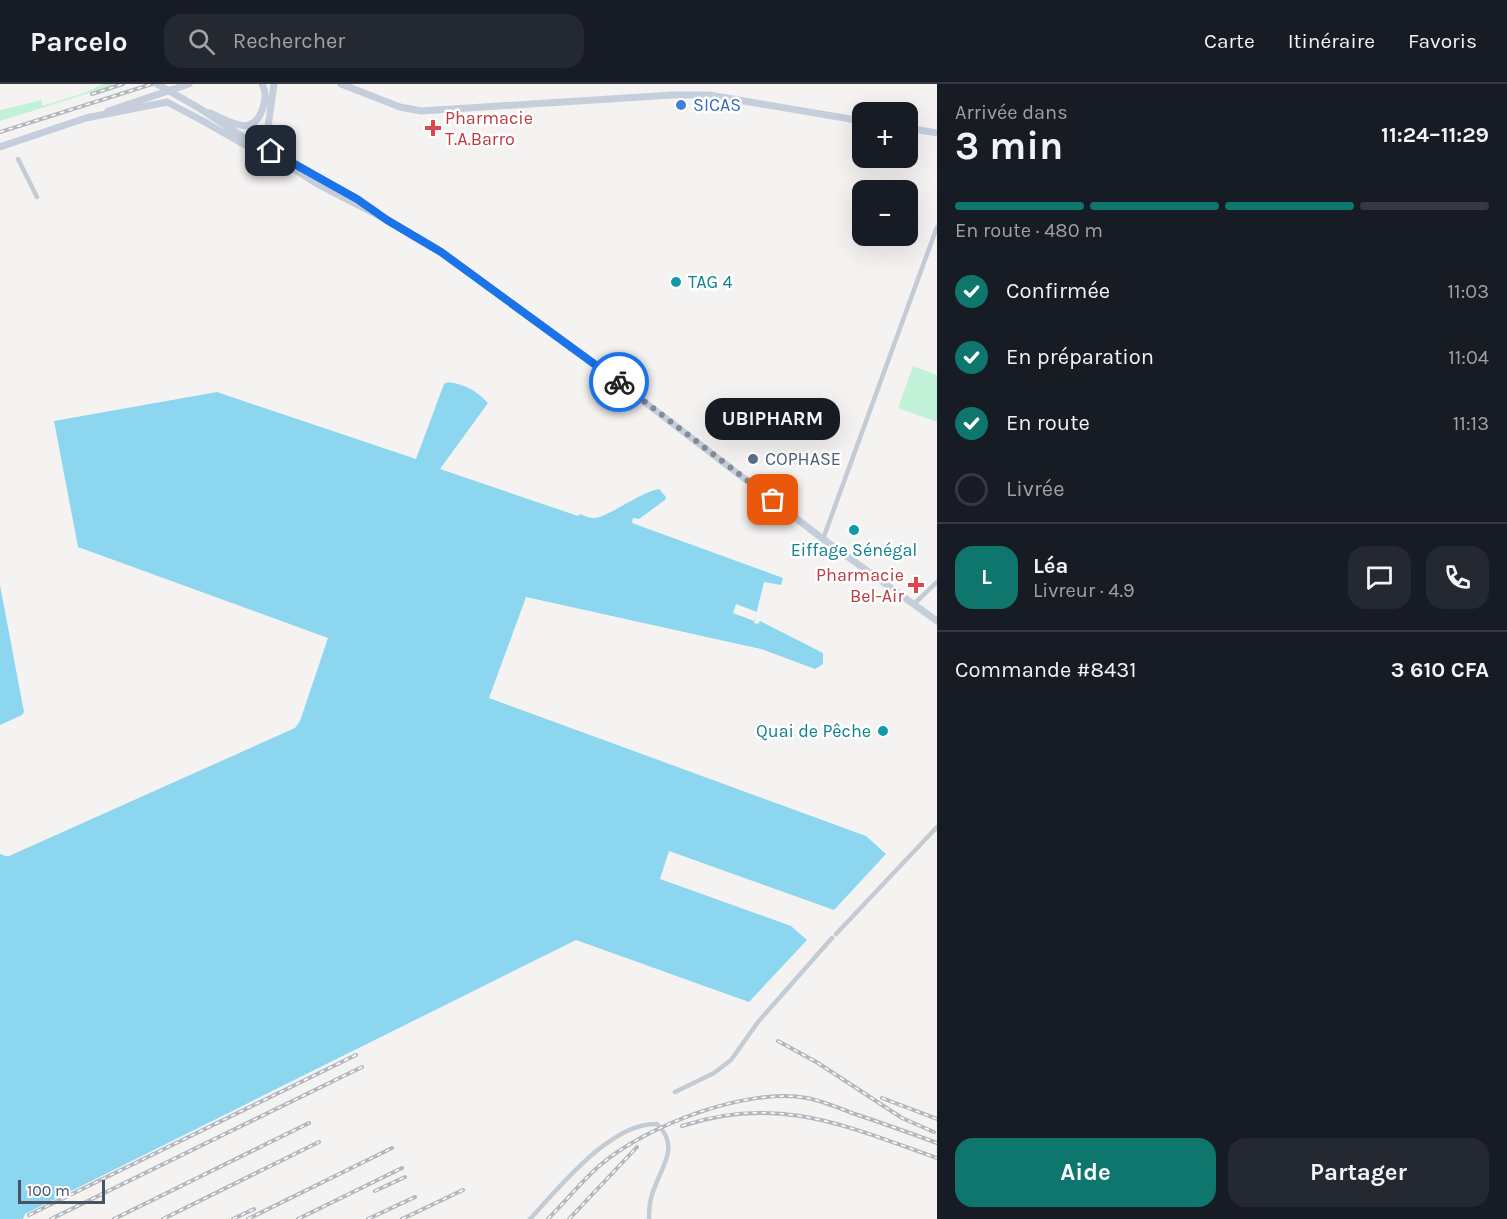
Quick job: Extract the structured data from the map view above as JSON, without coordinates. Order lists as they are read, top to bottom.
{
  "places": {
    "other": [
      "SICAS",
      "TAG 4",
      "COPHASE",
      "UBIPHARM",
      "Eiffage Sénégal",
      "Quai de Pêche"
    ],
    "health": ["Pharmacie T.A.Barro", "Pharmacie Bel-Air"]
  },
  "scale_bar": "100 m",
  "page": {
    "header": "Parcelo",
    "search": "Rechercher",
    "nav": ["Carte", "Itinéraire", "Favoris"],
    "heading": ["3 min", "Arrivée dans", "11:24–11:29"],
    "panel": [
      "Léa",
      "Livreur · 4.9",
      "Commande #8431",
      "3 610 CFA"
    ],
    "map_buttons": ["+", "−"],
    "bar": "En route · 480 m",
    "list": [
      ["Confirmée", "11:03"],
      ["En préparation", "11:04"],
      ["En route", "11:13"],
      "Livrée"
    ],
    "bubble": "UBIPHARM",
    "round": "L",
    "buttons": ["Aide", "Partager"],
    "scale": "100 m"
  }
}
